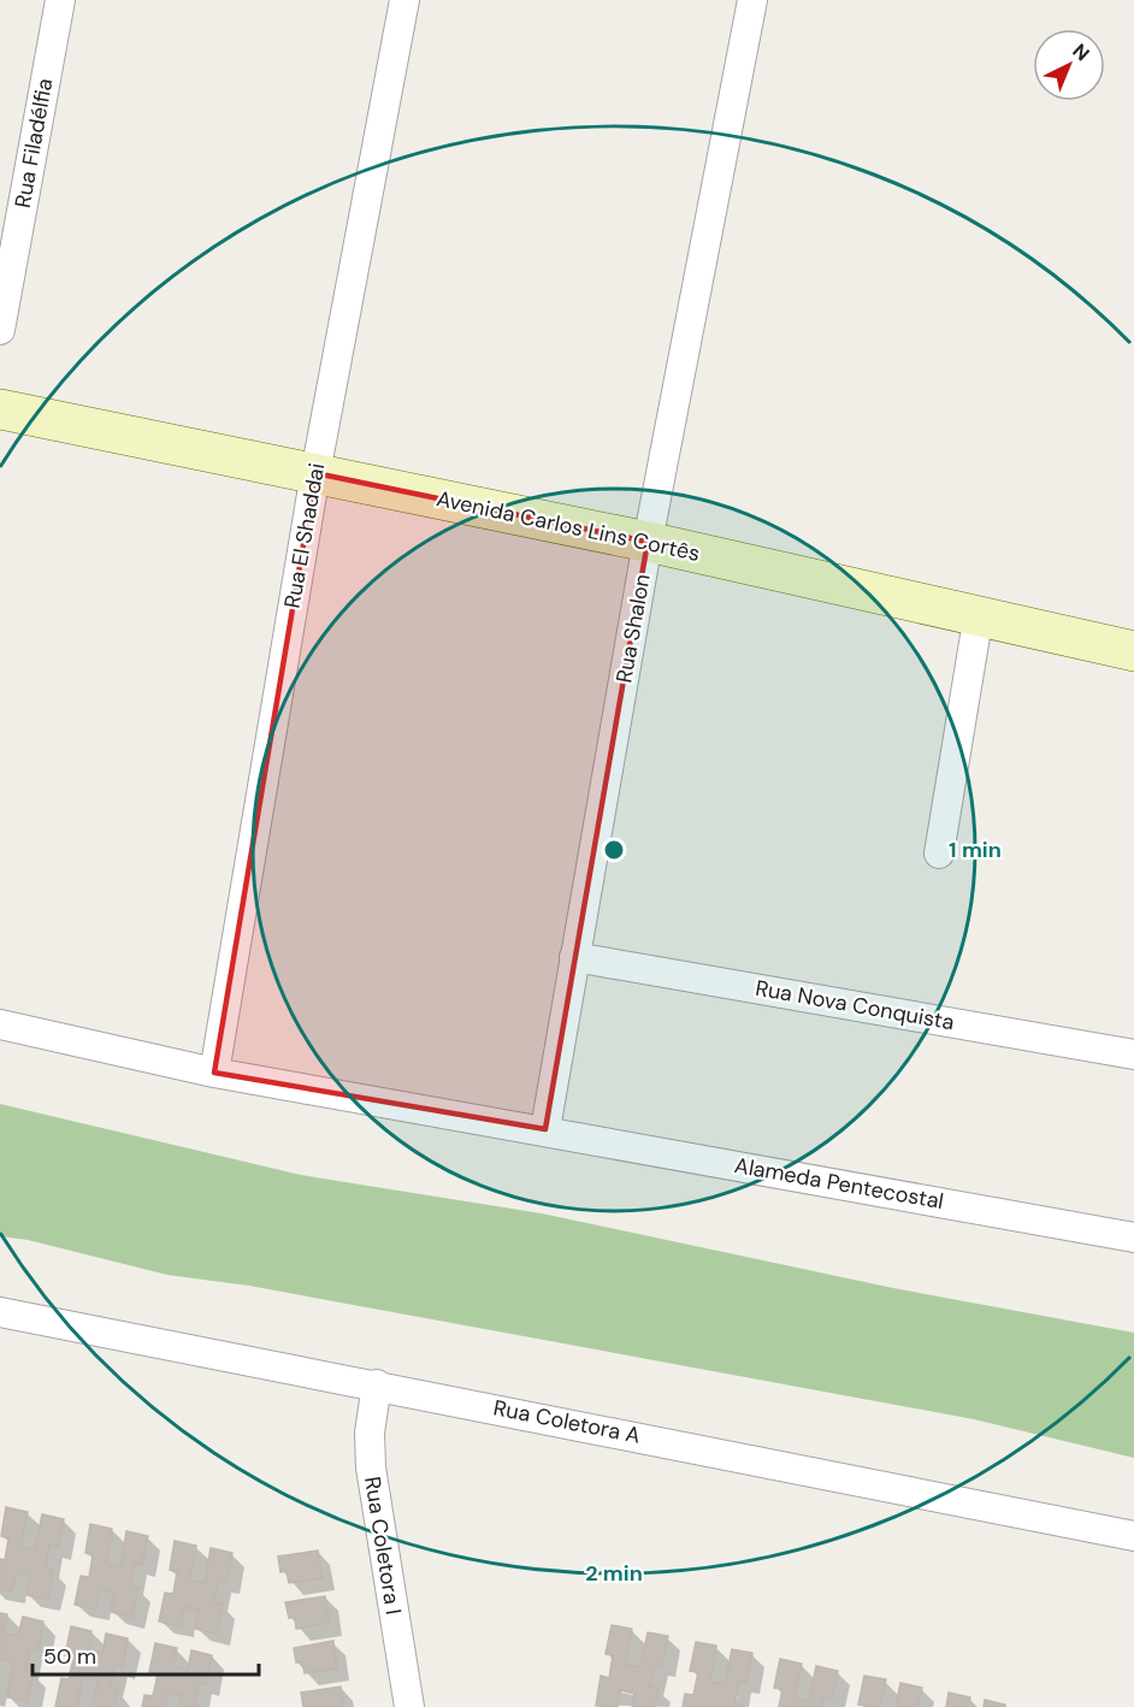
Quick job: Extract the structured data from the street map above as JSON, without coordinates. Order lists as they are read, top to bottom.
{
  "streets": {
    "street": [
      "Rua Filadélfia",
      "Avenida Carlos Lins Cortês",
      "Rua El Shaddai",
      "Rua Shalon",
      "Rua Nova Conquista",
      "Alameda Pentecostal",
      "Rua Coletora A",
      "Rua Coletora I"
    ]
  },
  "crossings": [
    ["Avenida Carlos Lins Cortês", "Rua El Shaddai"],
    ["Avenida Carlos Lins Cortês", "Rua Shalon"],
    ["Rua El Shaddai", "Alameda Pentecostal"],
    ["Rua Shalon", "Rua Nova Conquista"],
    ["Rua Shalon", "Alameda Pentecostal"],
    ["Rua Coletora A", "Rua Coletora I"]
  ],
  "scale_bar": "50 m",
  "north": "top right",
  "rings": ["1 min", "2 min"]
}
